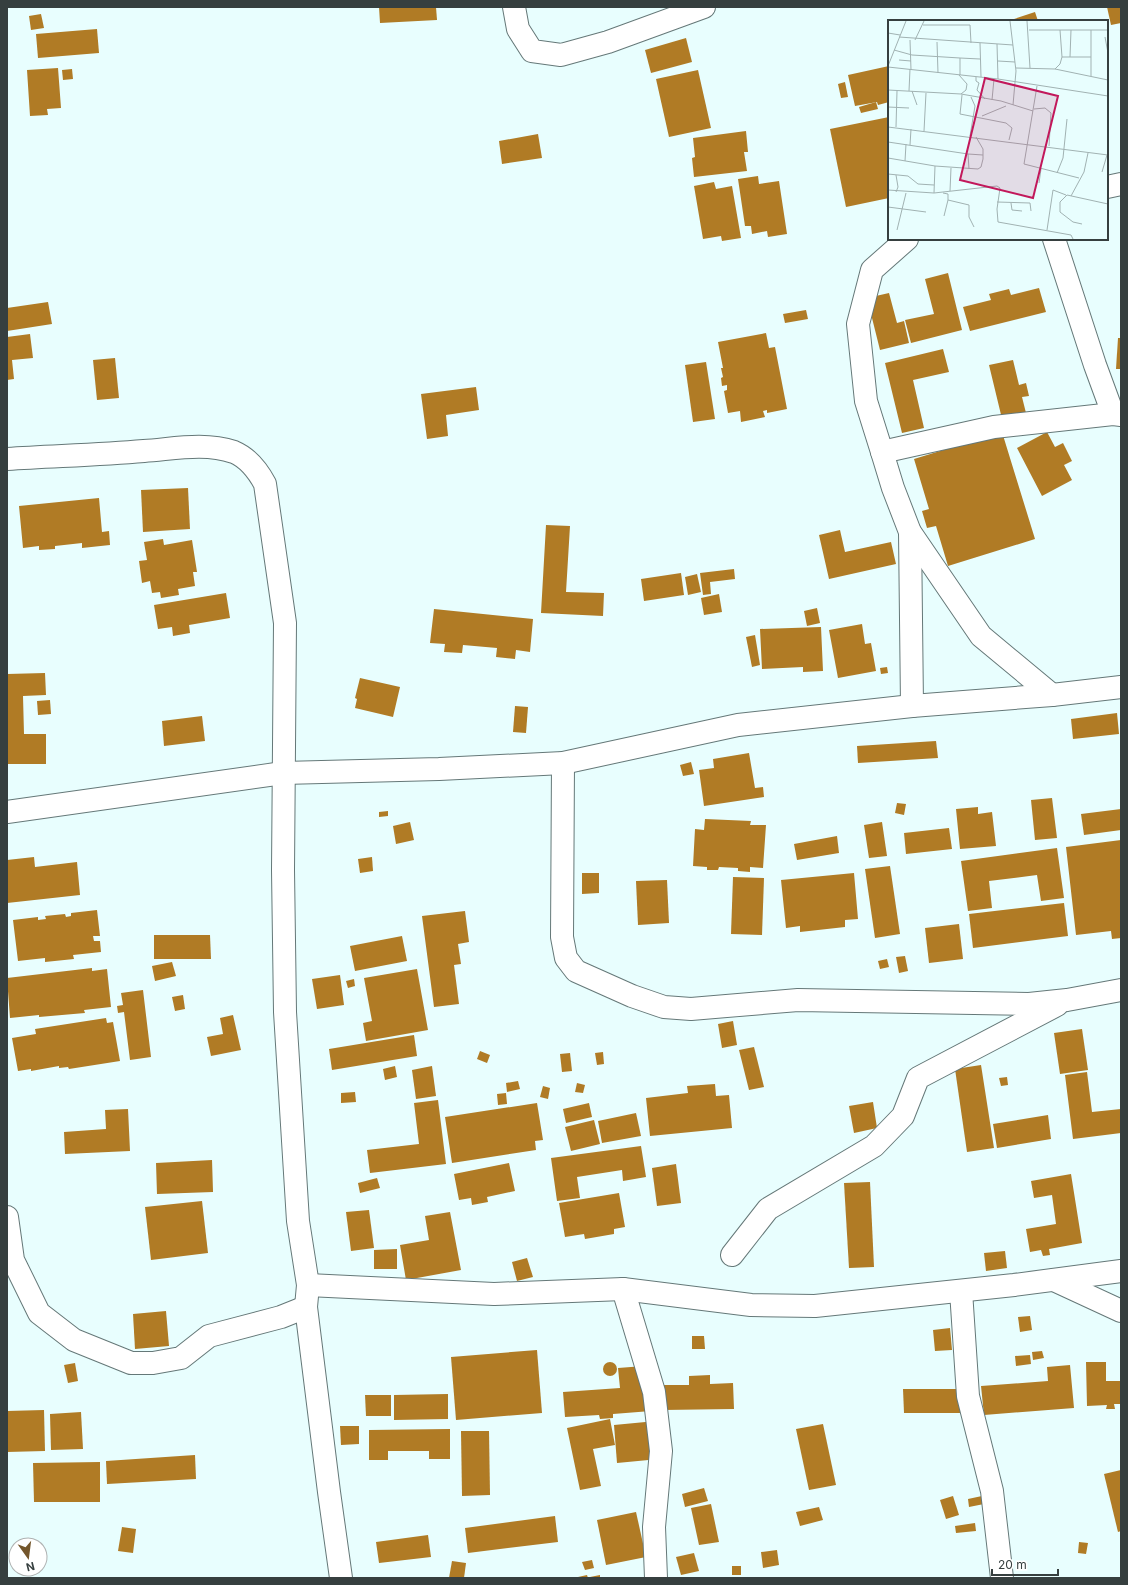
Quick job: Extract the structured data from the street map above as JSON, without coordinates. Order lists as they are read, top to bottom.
{
  "scale_bar": "20 m",
  "north": "bottom"
}
